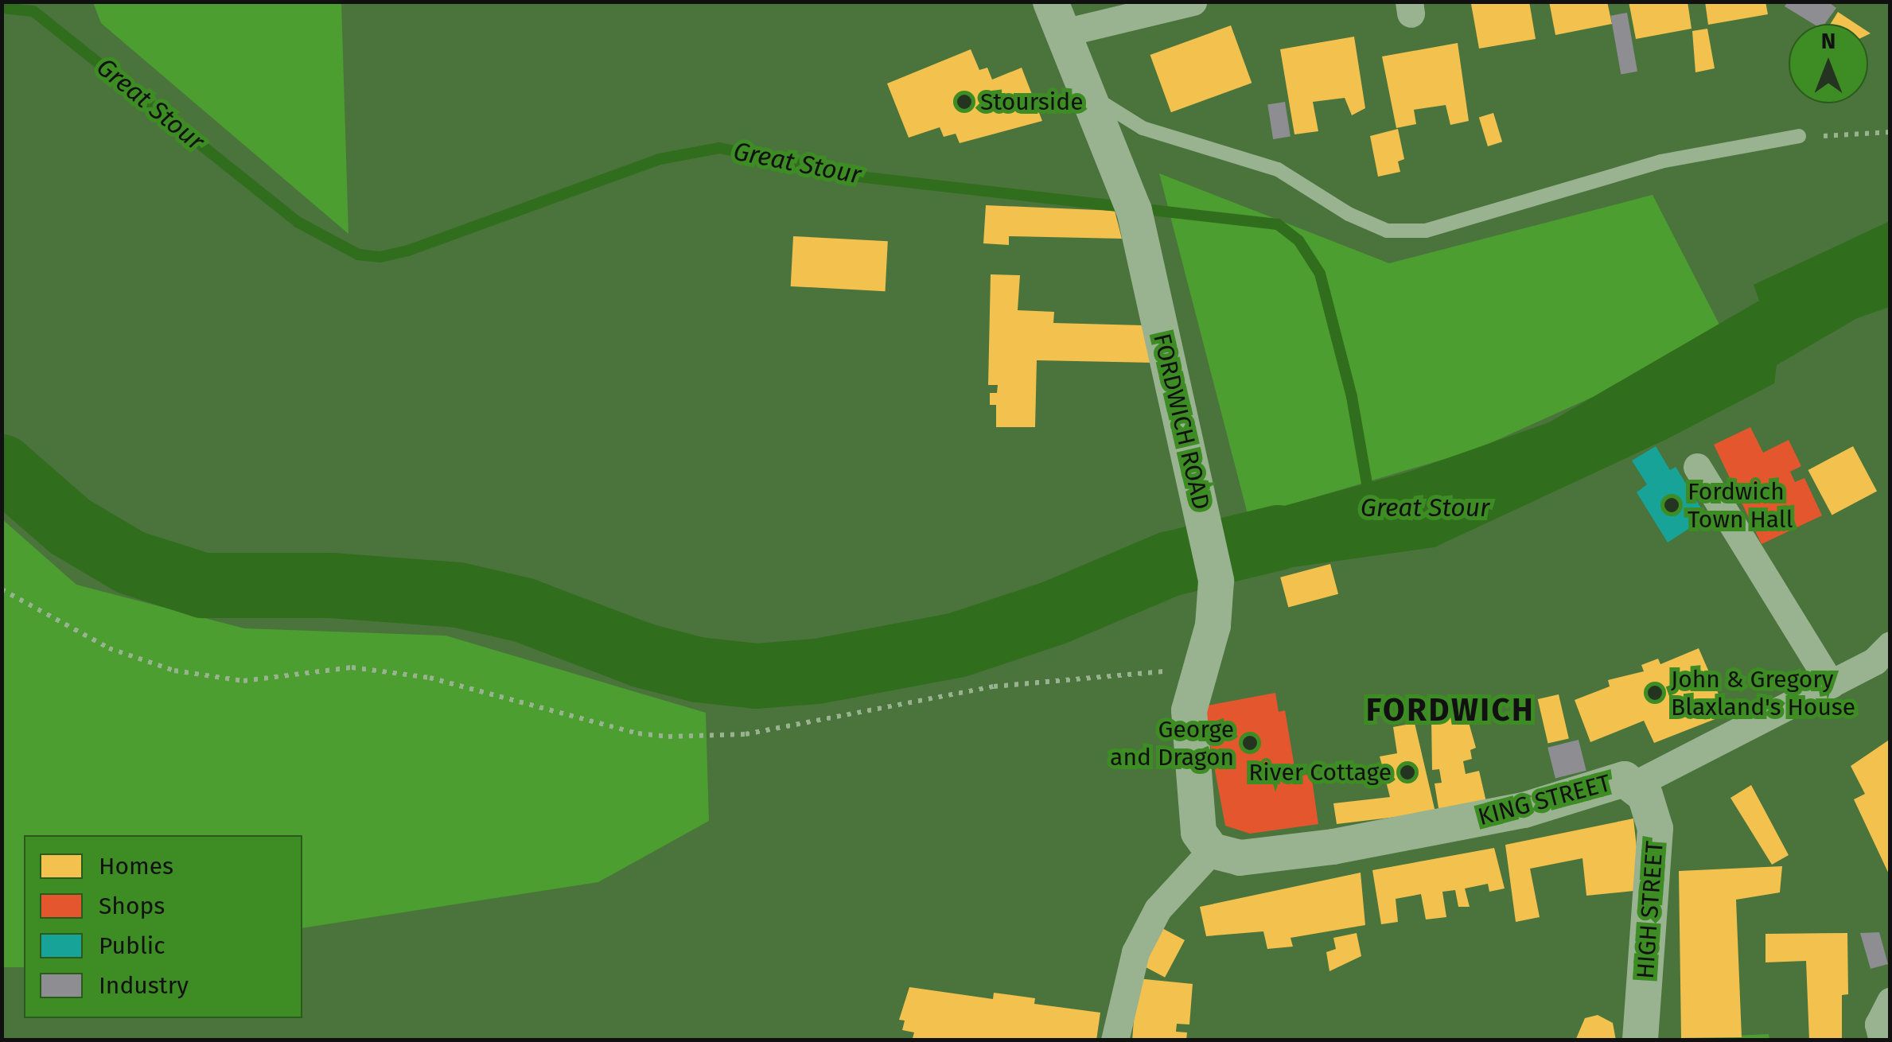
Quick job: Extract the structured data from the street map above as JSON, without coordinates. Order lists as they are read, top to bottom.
{
  "streets": {
    "street": ["FORDWICH ROAD", "KING STREET", "HIGH STREET"]
  },
  "crossings": [
    ["FORDWICH ROAD", "KING STREET"],
    ["KING STREET", "HIGH STREET"]
  ],
  "districts": ["FORDWICH"],
  "water": ["Great Stour"],
  "places": [
    "Stourside",
    "Fordwich Town Hall",
    "John & Gregory Blaxland's House",
    "George and Dragon",
    "River Cottage"
  ],
  "legend": [
    "Homes",
    "Shops",
    "Public",
    "Industry"
  ],
  "north": "top"
}
